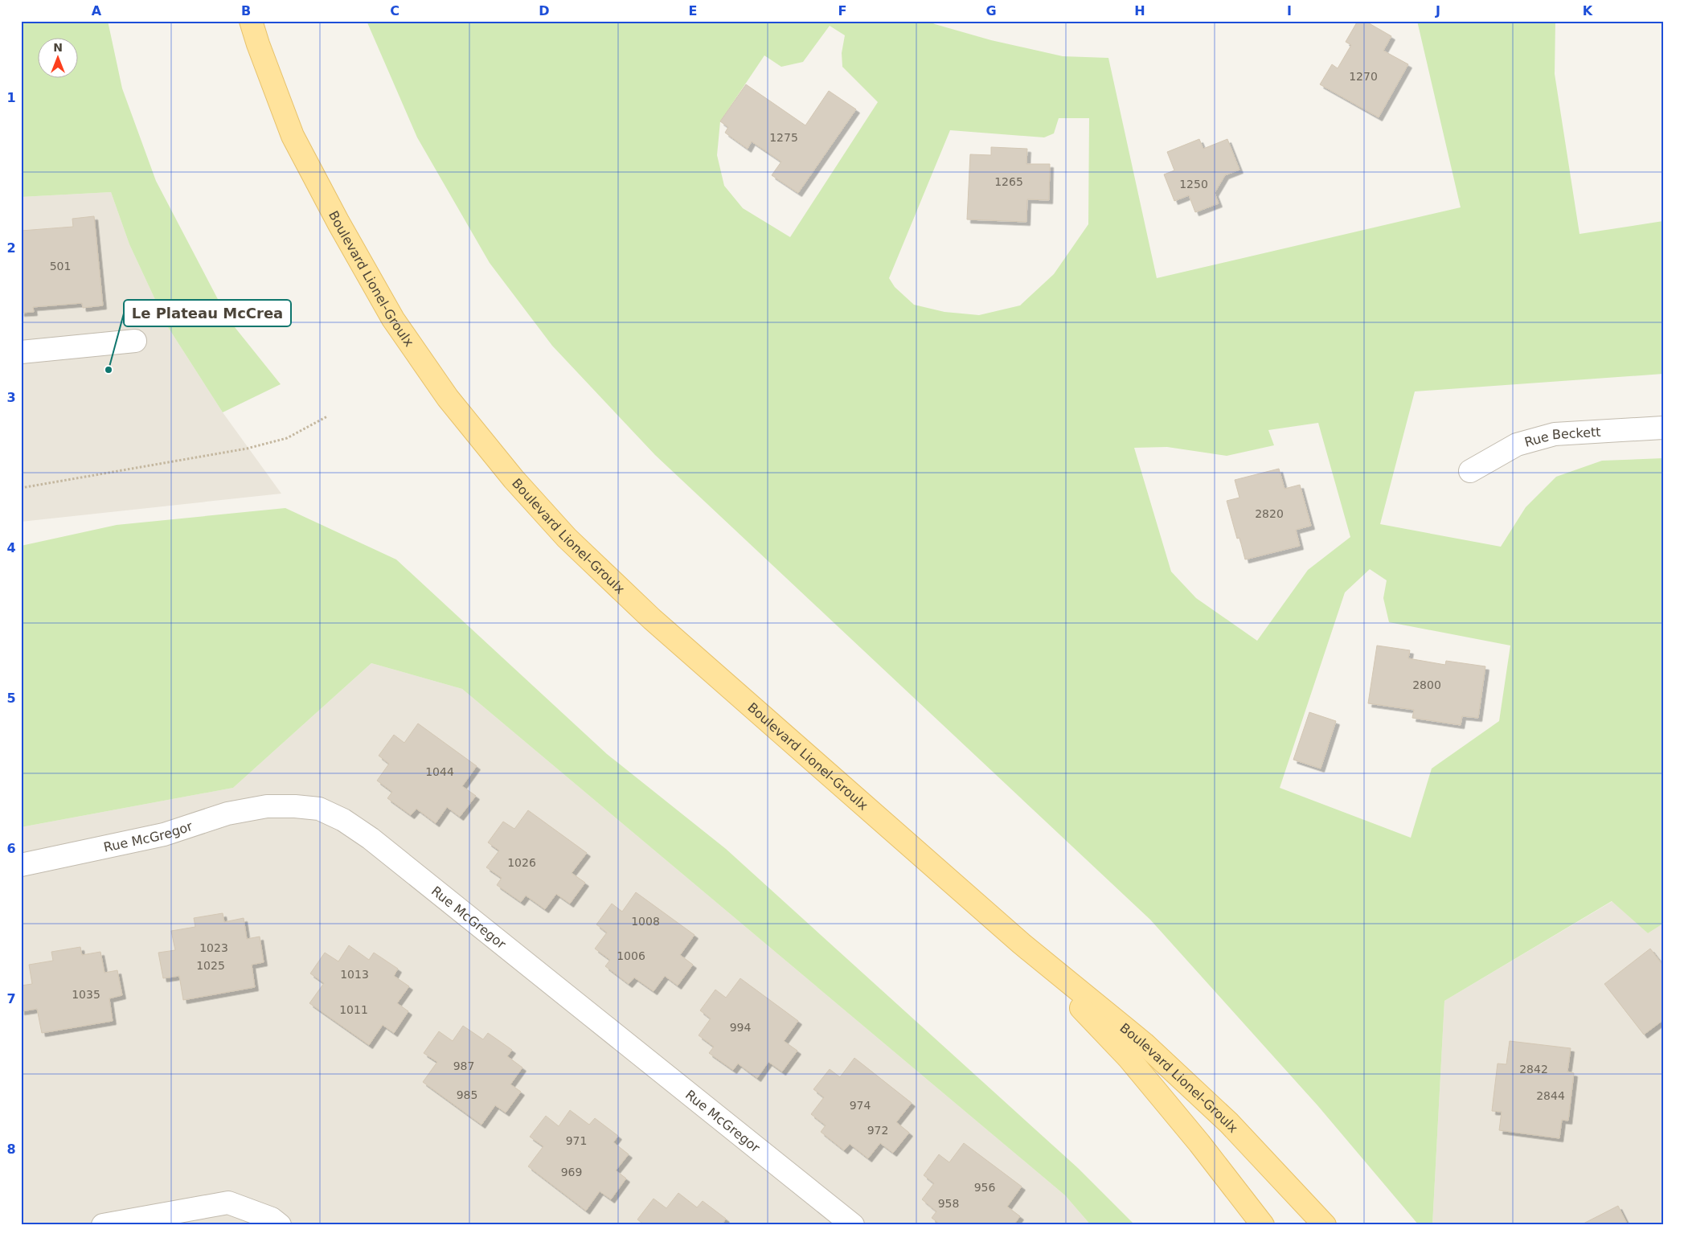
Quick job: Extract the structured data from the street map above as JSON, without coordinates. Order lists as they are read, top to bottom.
{
  "streets": {
    "main road": ["Boulevard Lionel-Groulx"],
    "street": ["Rue Beckett", "Rue McGregor"]
  },
  "places": ["Le Plateau McCrea"],
  "house_numbers": [
    "1270",
    "1275",
    "1265",
    "1250",
    "501",
    "2820",
    "2800",
    "1044",
    "1026",
    "1008",
    "1023",
    "1006",
    "1025",
    "1013",
    "1035",
    "1011",
    "994",
    "987",
    "2842",
    "985",
    "2844",
    "974",
    "972",
    "971",
    "969",
    "956",
    "958"
  ],
  "north": "top",
  "grid": {
    "columns": [
      "A",
      "B",
      "C",
      "D",
      "E",
      "F",
      "G",
      "H",
      "I",
      "J",
      "K"
    ],
    "rows": [
      "1",
      "2",
      "3",
      "4",
      "5",
      "6",
      "7",
      "8"
    ]
  }
}
